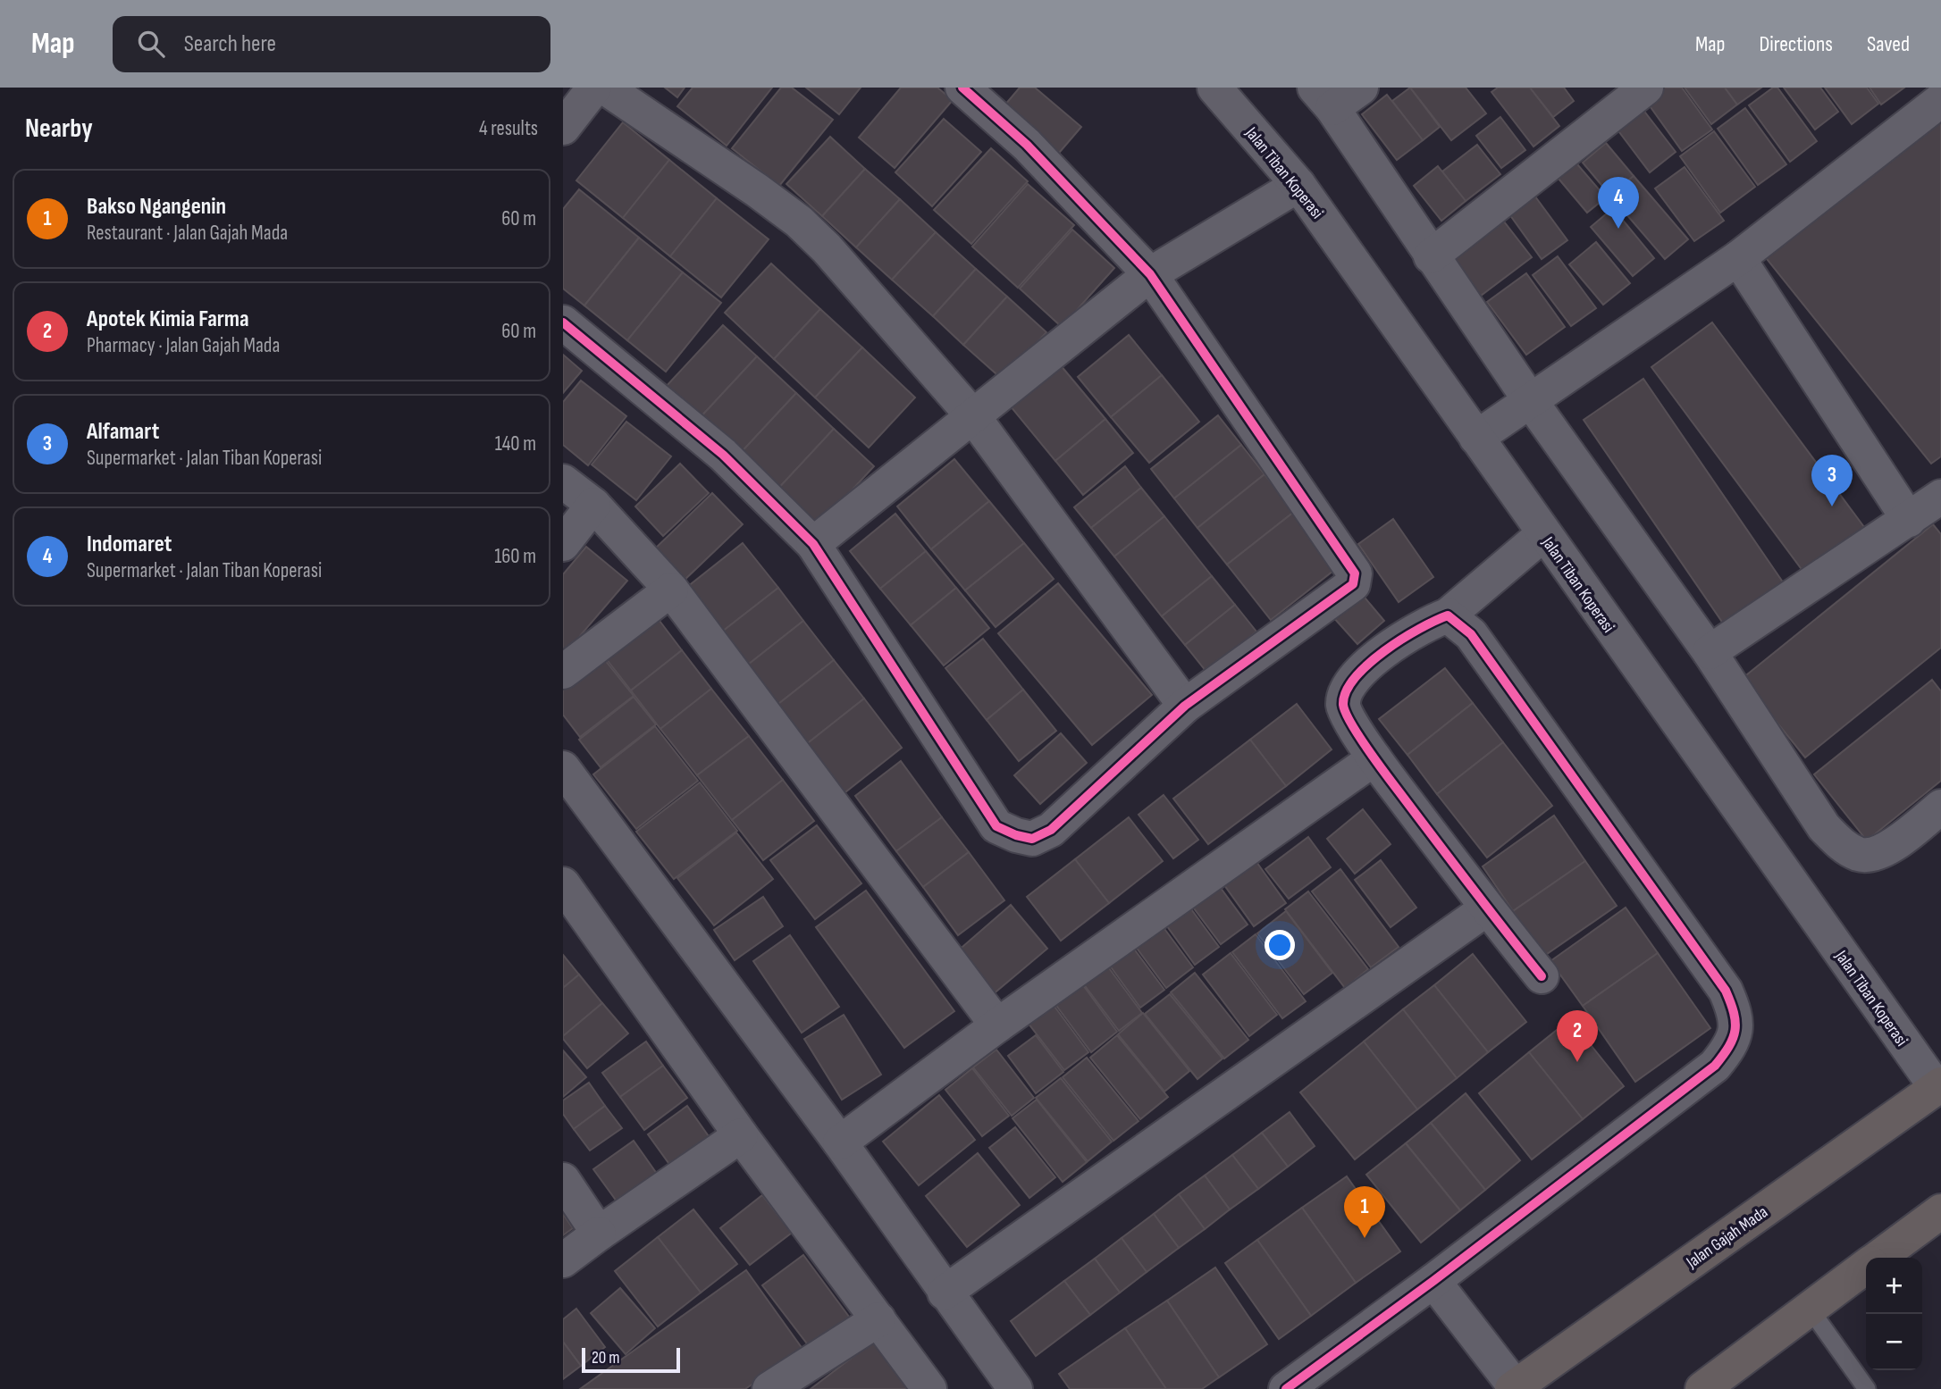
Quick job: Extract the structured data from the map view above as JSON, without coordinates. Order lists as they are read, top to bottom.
{
  "streets": {
    "highway": ["Jalan Gajah Mada"],
    "street": ["Jalan Tiban Koperasi"]
  },
  "crossings": [
    ["Jalan Tiban Koperasi", "Jalan Gajah Mada"]
  ],
  "scale_bar": "20 m",
  "page": {
    "header": "Map",
    "search": "Search here",
    "nav": ["Map", "Directions", "Saved"],
    "heading": ["Nearby", "4 results"],
    "list": [
      {
        "mark": "1",
        "name": "Bakso Ngangenin",
        "note": "Restaurant · Jalan Gajah Mada",
        "value": "60 m"
      },
      {
        "mark": "2",
        "name": "Apotek Kimia Farma",
        "note": "Pharmacy · Jalan Gajah Mada",
        "value": "60 m"
      },
      {
        "mark": "3",
        "name": "Alfamart",
        "note": "Supermarket · Jalan Tiban Koperasi",
        "value": "140 m"
      },
      {
        "mark": "4",
        "name": "Indomaret",
        "note": "Supermarket · Jalan Tiban Koperasi",
        "value": "160 m"
      }
    ],
    "pins": [
      "4",
      "3",
      "2",
      "1"
    ],
    "map_buttons": ["+", "−"],
    "scale": "20 m"
  }
}
